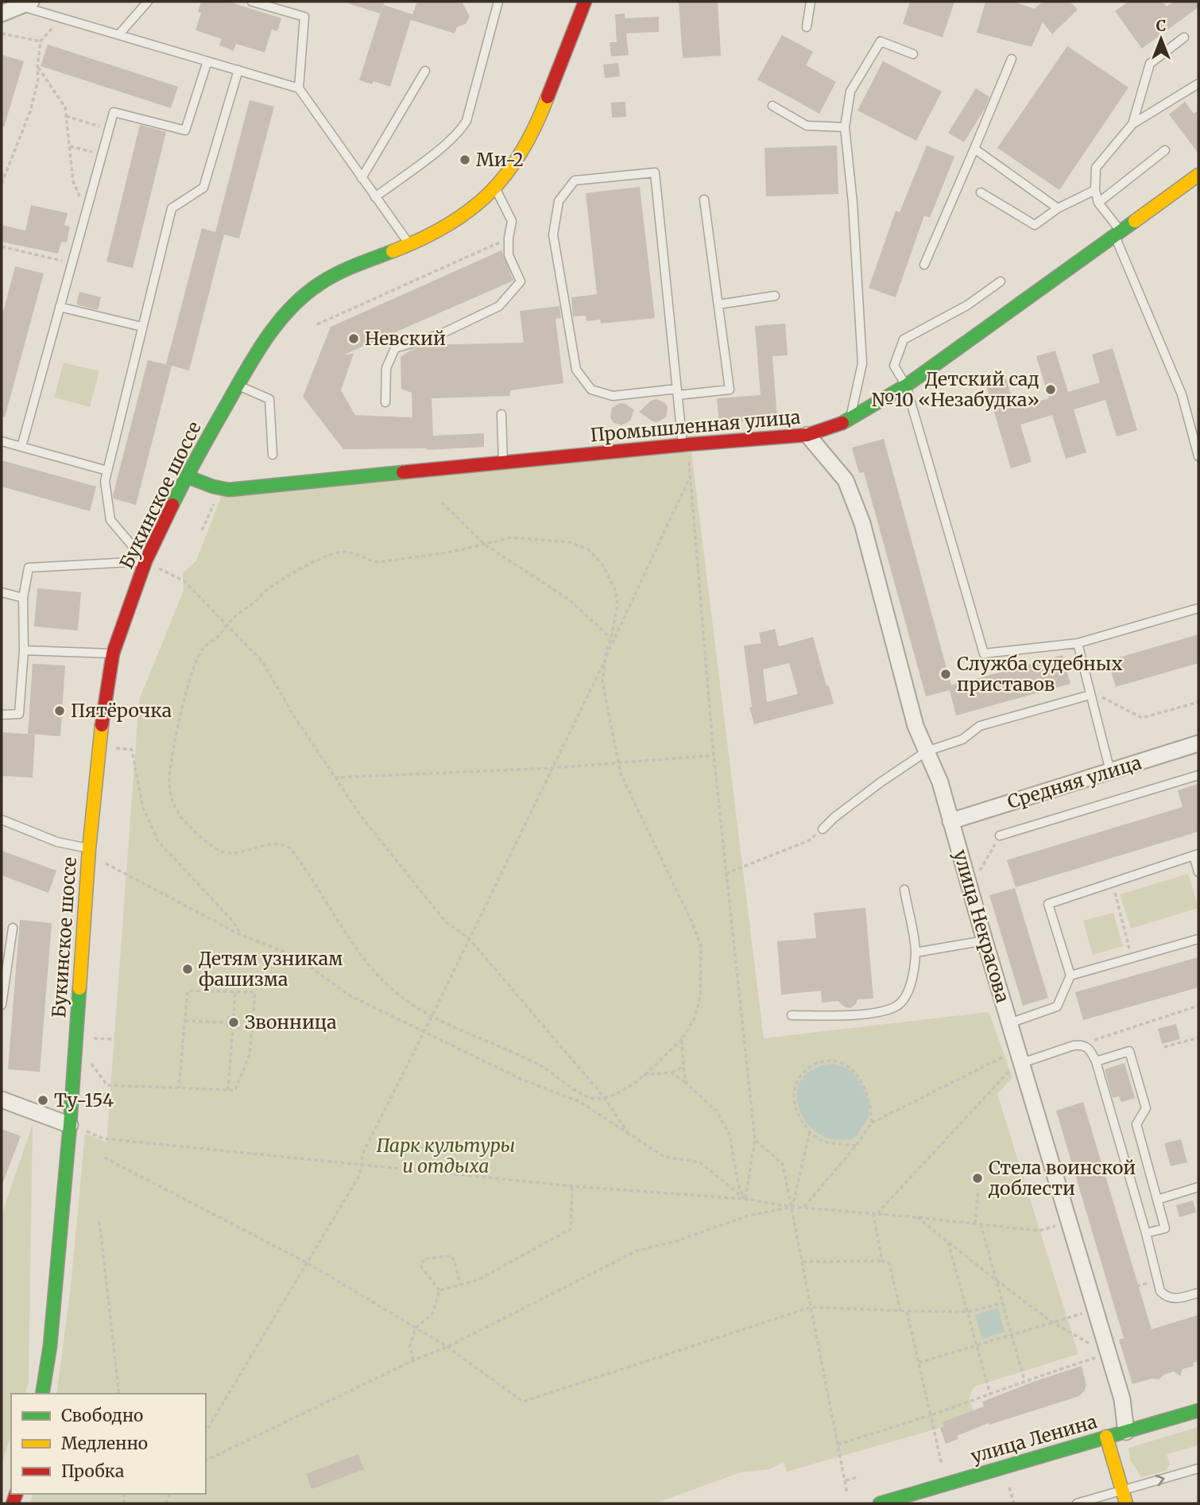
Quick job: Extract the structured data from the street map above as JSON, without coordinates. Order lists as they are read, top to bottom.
{
  "streets": {
    "main road": ["Промышленная улица", "Букинское шоссе", "улица Ленина"],
    "street": ["Средняя улица", "улица Некрасова"]
  },
  "crossings": [
    ["Промышленная улица", "Букинское шоссе"],
    ["Промышленная улица", "улица Некрасова"],
    ["Средняя улица", "улица Некрасова"],
    ["улица Некрасова", "улица Ленина"]
  ],
  "parks": ["Парк культуры и отдыха"],
  "places": [
    "Ми-2",
    "Невский",
    "Детский сад №10 «Незабудка»",
    "Служба судебных приставов",
    "Пятёрочка",
    "Детям узникам фашизма",
    "Звонница",
    "Ту-154",
    "Стела воинской доблести"
  ],
  "legend": ["Свободно", "Медленно", "Пробка"],
  "north": "top"
}
